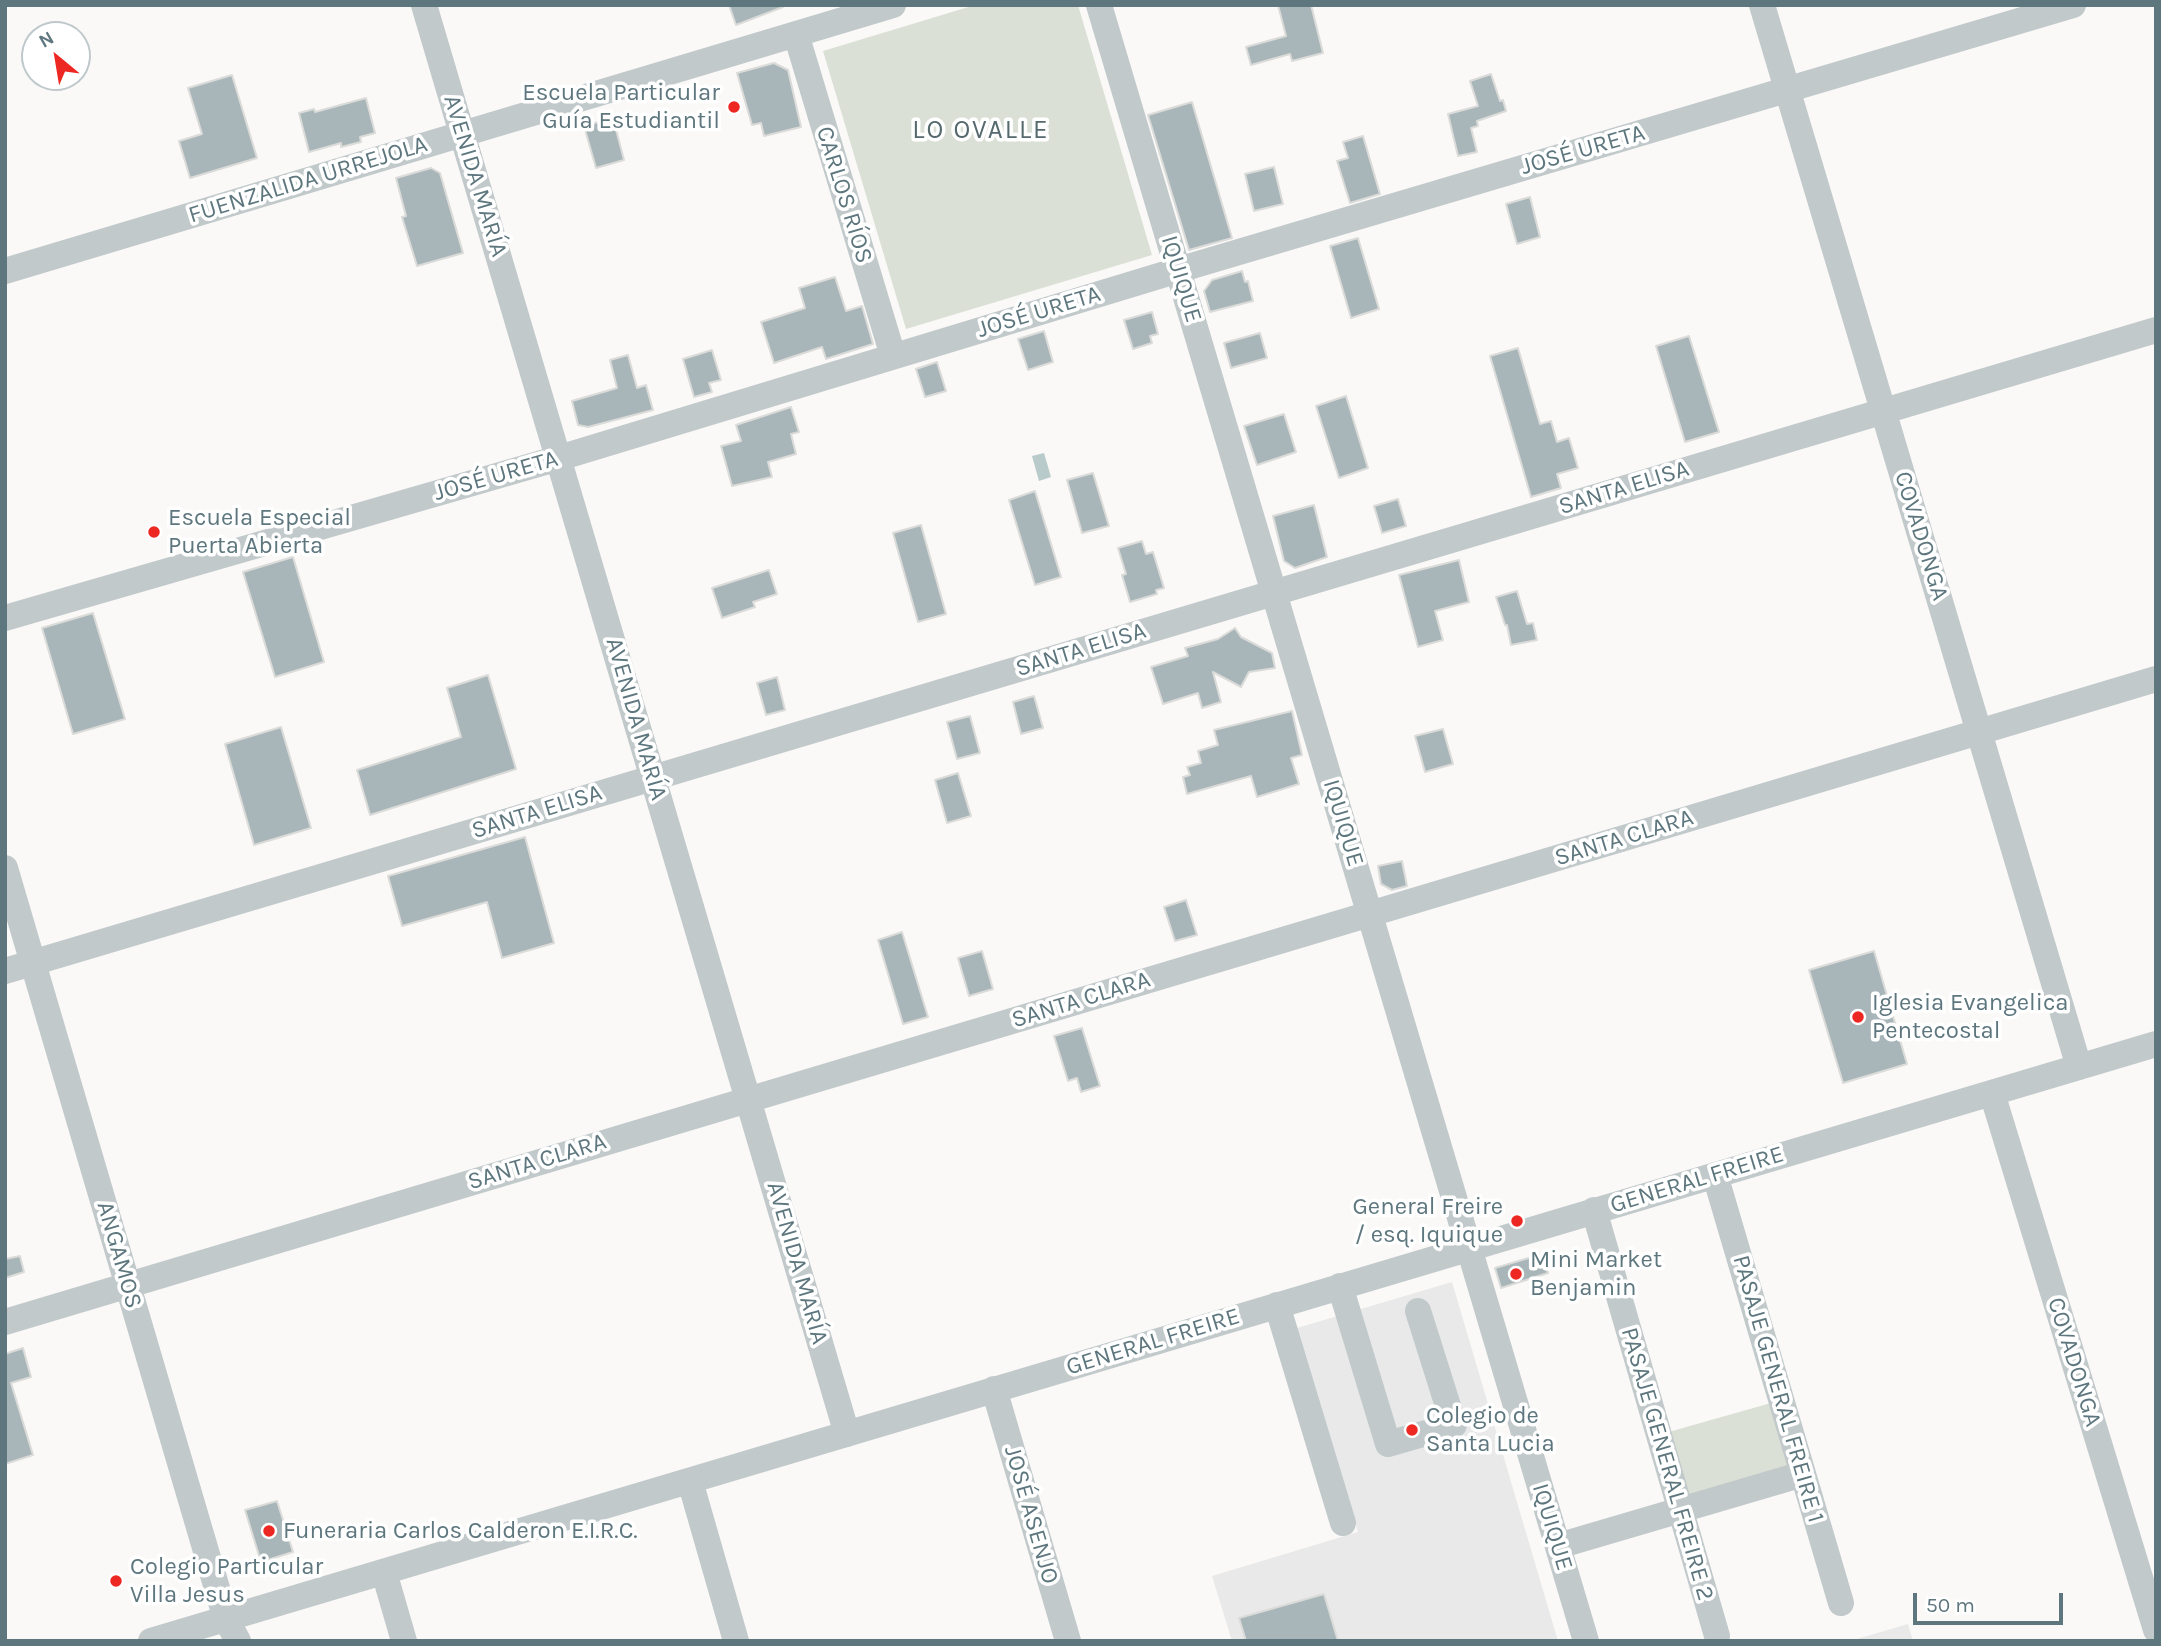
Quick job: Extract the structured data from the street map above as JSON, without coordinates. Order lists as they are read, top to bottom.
{
  "streets": {
    "street": [
      "JOSÉ URETA",
      "AVENIDA MARÍA",
      "FUENZALIDA URREJOLA",
      "CARLOS RÍOS",
      "IQUIQUE",
      "SANTA ELISA",
      "COVADONGA",
      "SANTA CLARA",
      "GENERAL FREIRE",
      "ANGAMOS",
      "PASAJE GENERAL FREIRE 1",
      "PASAJE GENERAL FREIRE 2",
      "JOSÉ ASENJO"
    ]
  },
  "crossings": [
    ["JOSÉ URETA", "AVENIDA MARÍA"],
    ["JOSÉ URETA", "CARLOS RÍOS"],
    ["JOSÉ URETA", "IQUIQUE"],
    ["JOSÉ URETA", "COVADONGA"],
    ["AVENIDA MARÍA", "FUENZALIDA URREJOLA"],
    ["AVENIDA MARÍA", "SANTA ELISA"],
    ["AVENIDA MARÍA", "SANTA CLARA"],
    ["AVENIDA MARÍA", "GENERAL FREIRE"],
    ["FUENZALIDA URREJOLA", "CARLOS RÍOS"],
    ["IQUIQUE", "SANTA ELISA"],
    ["IQUIQUE", "SANTA CLARA"],
    ["IQUIQUE", "GENERAL FREIRE"],
    ["SANTA ELISA", "COVADONGA"],
    ["SANTA ELISA", "ANGAMOS"],
    ["COVADONGA", "SANTA CLARA"],
    ["COVADONGA", "GENERAL FREIRE"],
    ["SANTA CLARA", "ANGAMOS"],
    ["GENERAL FREIRE", "ANGAMOS"],
    ["GENERAL FREIRE", "PASAJE GENERAL FREIRE 1"],
    ["GENERAL FREIRE", "PASAJE GENERAL FREIRE 2"],
    ["GENERAL FREIRE", "JOSÉ ASENJO"]
  ],
  "districts": ["LO OVALLE"],
  "places": [
    "Escuela Particular Guía Estudiantil",
    "Escuela Especial Puerta Abierta",
    "Iglesia Evangelica Pentecostal",
    "General Freire / esq. Iquique",
    "Mini Market Benjamin",
    "Colegio de Santa Lucia",
    "Funeraria Carlos Calderon E.I.R.C.",
    "Colegio Particular Villa Jesus"
  ],
  "scale_bar": "50 m",
  "north": "top left"
}
